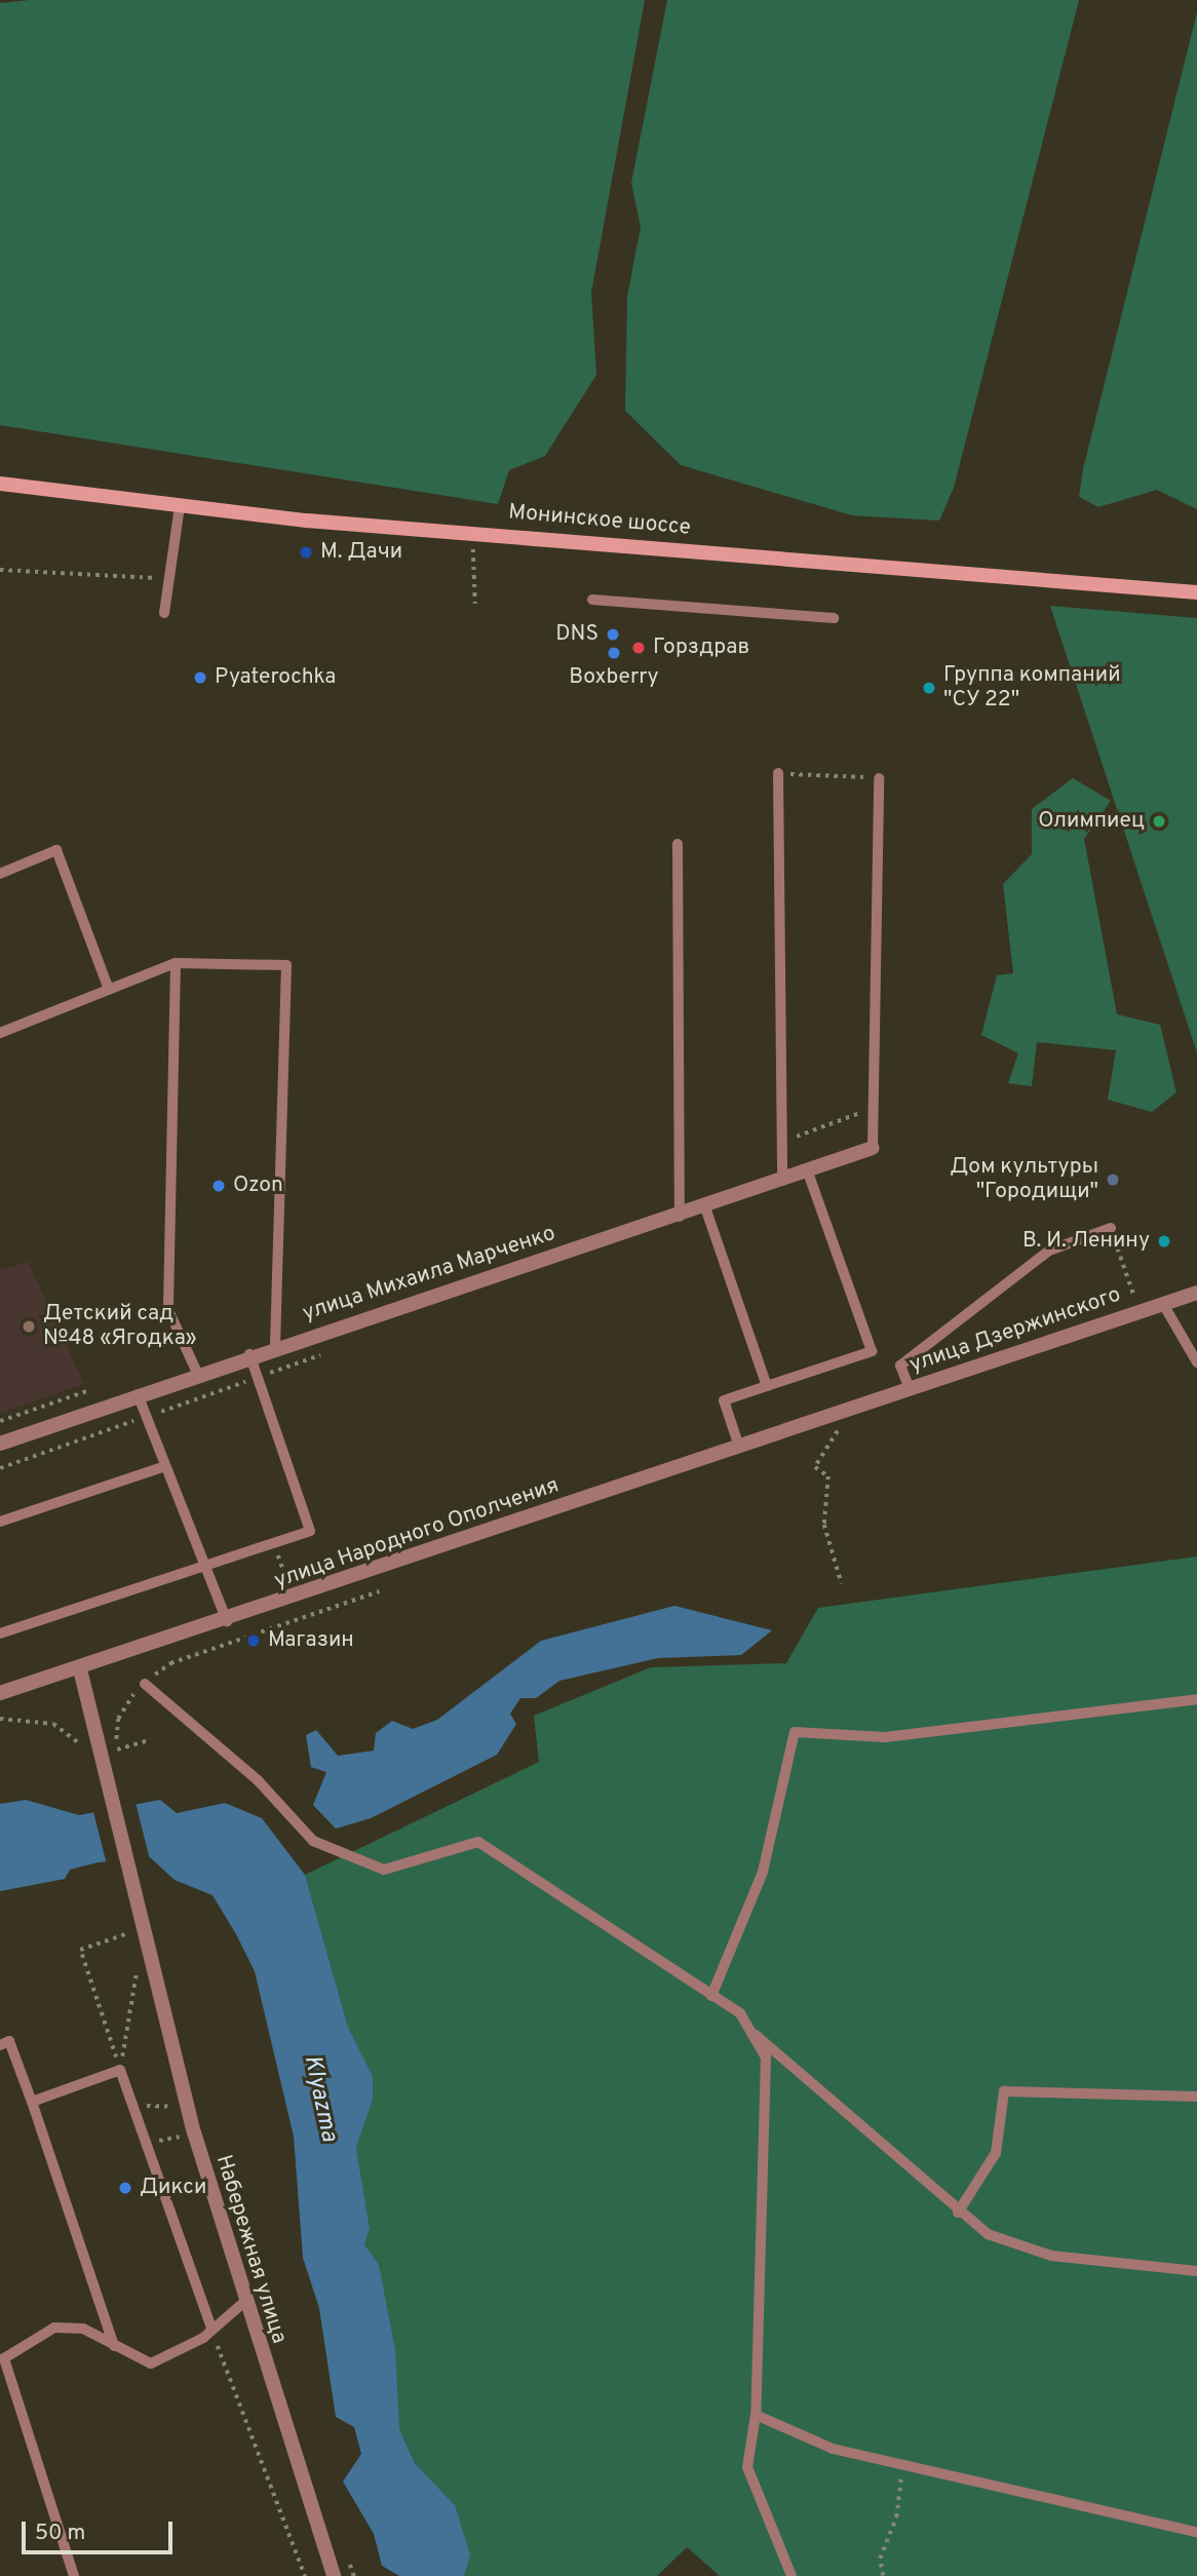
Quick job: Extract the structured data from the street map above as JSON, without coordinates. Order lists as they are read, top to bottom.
{
  "streets": {
    "main road": ["Монинское шоссе"],
    "street": [
      "улица Михаила Марченко",
      "улица Дзержинского",
      "улица Народного Ополчения",
      "Набережная улица"
    ]
  },
  "crossings": [
    ["улица Дзержинского", "улица Народного Ополчения"],
    ["улица Народного Ополчения", "Набережная улица"]
  ],
  "water": ["Klyazma"],
  "places": [
    "М. Дачи",
    "DNS",
    "Горздрав",
    "Boxberry",
    "Pyaterochka",
    "Группа компаний \"СУ 22\"",
    "Олимпиец",
    "Дом культуры \"Городищи\"",
    "Ozon",
    "В. И. Ленину",
    "Детский сад №48 «Ягодка»",
    "Магазин",
    "Дикси"
  ],
  "scale_bar": "50 m"
}
